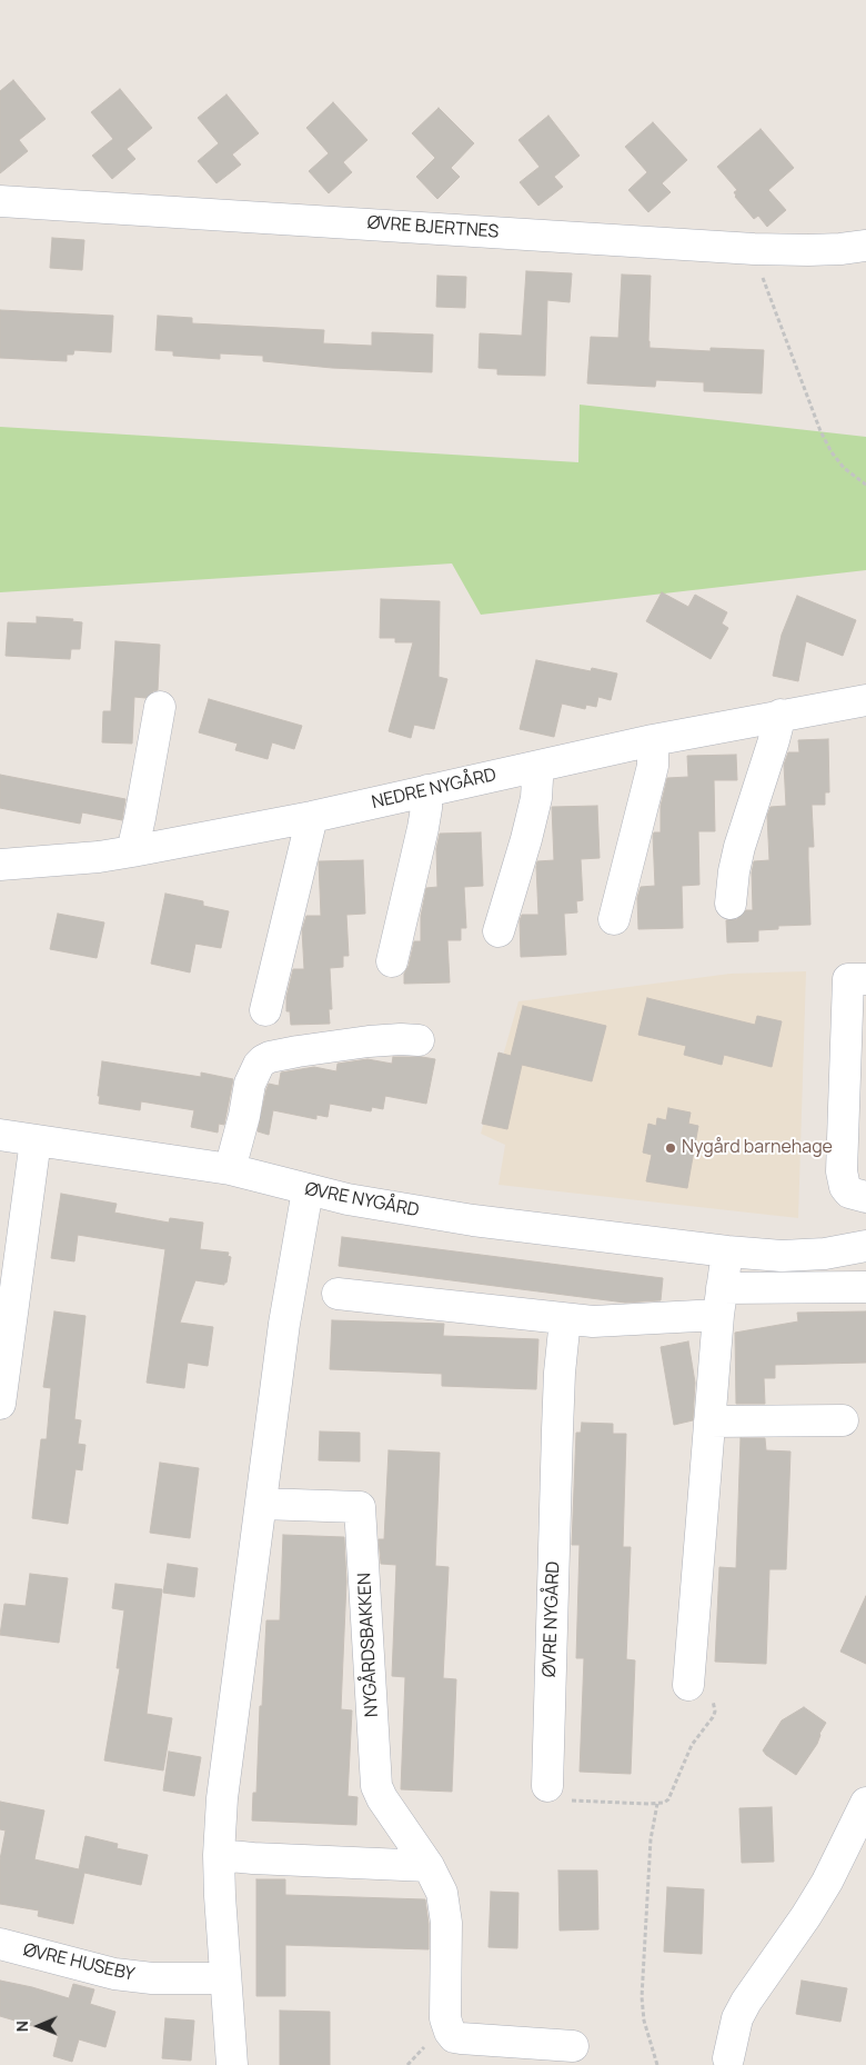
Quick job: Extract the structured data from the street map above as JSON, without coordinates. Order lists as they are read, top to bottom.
{
  "streets": {
    "street": [
      "ØVRE BJERTNES",
      "NEDRE NYGÅRD",
      "ØVRE NYGÅRD",
      "NYGÅRDSBAKKEN",
      "ØVRE HUSEBY"
    ]
  },
  "places": ["Nygård barnehage"],
  "north": "left"
}
